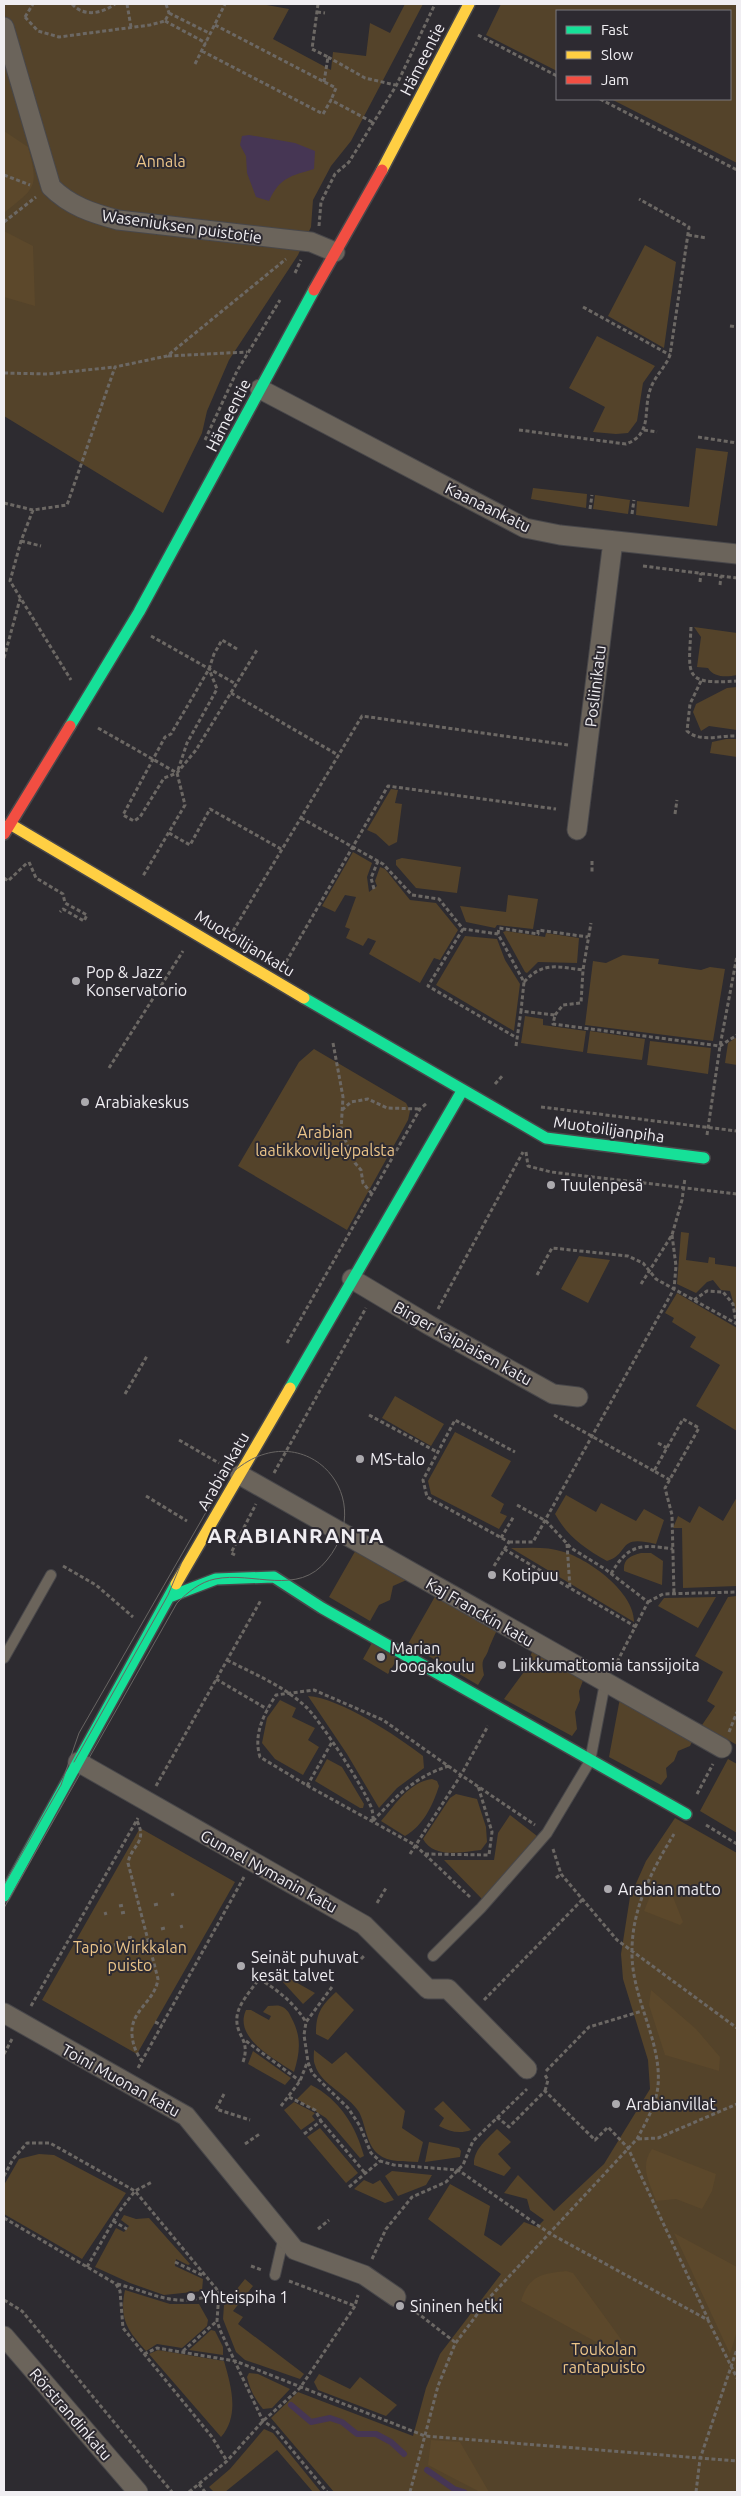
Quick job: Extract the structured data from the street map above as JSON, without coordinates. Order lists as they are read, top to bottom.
{
  "streets": {
    "street": [
      "Hämeentie",
      "Waseniuksen puistotie",
      "Kaanaankatu",
      "Posliinikatu",
      "Muotoilijankatu",
      "Muotoilijanpiha",
      "Birger Kaipiaisen katu",
      "Arabiankatu",
      "Kaj Franckin katu",
      "Gunnel Nymanin katu",
      "Toini Muonan katu",
      "Rörstrandinkatu"
    ]
  },
  "crossings": [
    ["Hämeentie", "Waseniuksen puistotie"],
    ["Hämeentie", "Kaanaankatu"],
    ["Hämeentie", "Muotoilijankatu"],
    ["Kaanaankatu", "Posliinikatu"],
    ["Muotoilijankatu", "Muotoilijanpiha"],
    ["Muotoilijankatu", "Arabiankatu"],
    ["Muotoilijanpiha", "Arabiankatu"],
    ["Birger Kaipiaisen katu", "Arabiankatu"],
    ["Arabiankatu", "Kaj Franckin katu"],
    ["Arabiankatu", "Gunnel Nymanin katu"]
  ],
  "districts": ["ARABIANRANTA"],
  "parks": [
    "Annala",
    "Arabian laatikkoviljelypalsta",
    "Tapio Wirkkalan puisto",
    "Toukolan rantapuisto"
  ],
  "places": [
    "Pop & Jazz Konservatorio",
    "Arabiakeskus",
    "Tuulenpesä",
    "MS-talo",
    "Kotipuu",
    "Marian Joogakoulu",
    "Liikkumattomia tanssijoita",
    "Arabian matto",
    "Seinät puhuvat kesät talvet",
    "Arabianvillat",
    "Yhteispiha 1",
    "Sininen hetki"
  ],
  "legend": ["Fast", "Slow", "Jam"]
}
